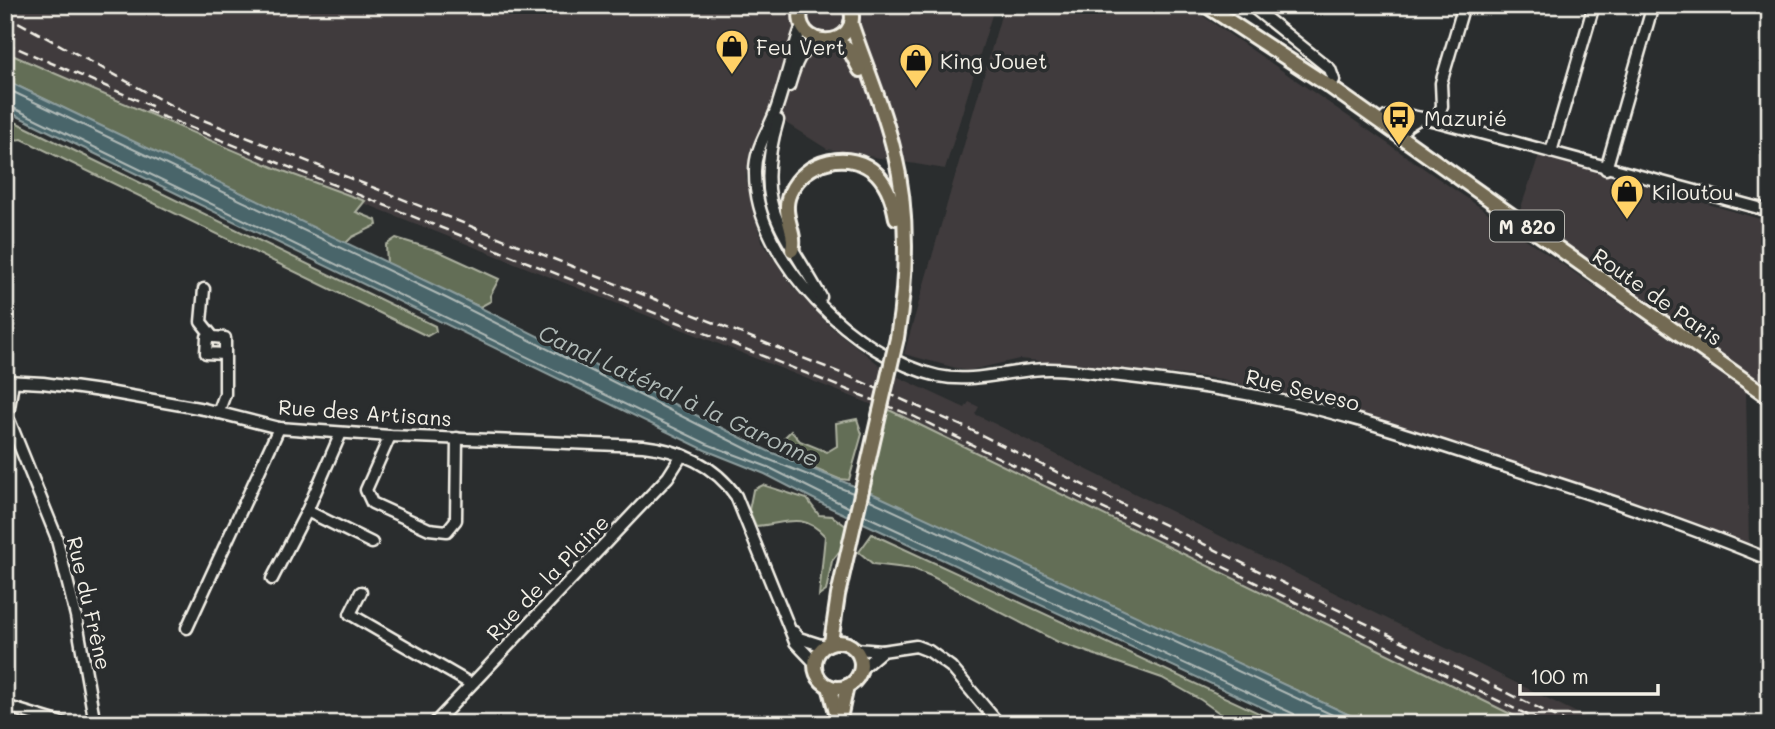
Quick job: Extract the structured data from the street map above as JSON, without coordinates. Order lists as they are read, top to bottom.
{
  "streets": {
    "main road": ["M 820", "Route de Paris"],
    "street": [
      "Rue Seveso",
      "Rue des Artisans",
      "Rue de la Plaine",
      "Rue du Frêne"
    ]
  },
  "crossings": [
    ["Rue des Artisans", "Rue de la Plaine"],
    ["Rue des Artisans", "Rue du Frêne"]
  ],
  "water": ["Canal Latéral à la Garonne"],
  "places": {
    "shop": ["Feu Vert", "King Jouet", "Kiloutou"],
    "bus stop": ["Mazurié"]
  },
  "scale_bar": "100 m"
}
